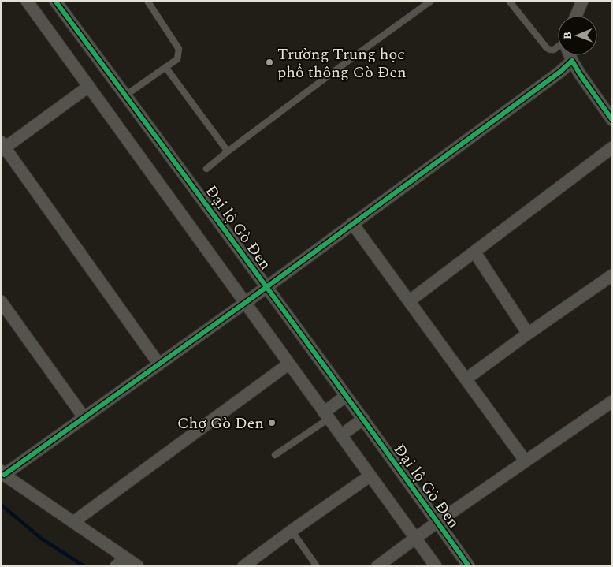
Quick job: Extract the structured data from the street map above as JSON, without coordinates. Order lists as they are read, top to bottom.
{
  "streets": {
    "street": ["Đại lộ Gò Đen"]
  },
  "places": ["Trường Trung học phổ thông Gò Đen", "Chợ Gò Đen"],
  "north": "left"
}
